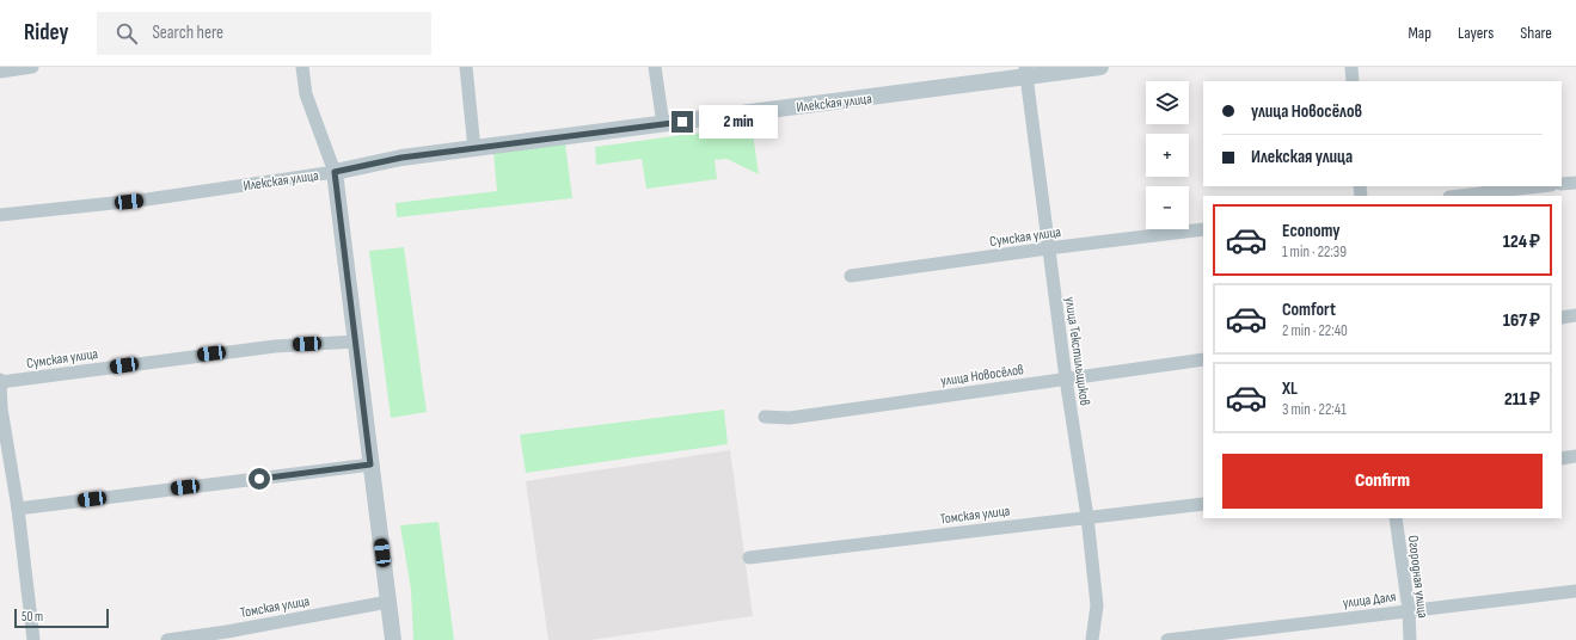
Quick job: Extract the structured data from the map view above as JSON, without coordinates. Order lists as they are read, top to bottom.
{
  "streets": {
    "street": [
      "Илекская улица",
      "Сумская улица",
      "улица Текстильщиков",
      "улица Новосёлов",
      "Томская улица",
      "Огородная улица",
      "улица Даля"
    ]
  },
  "crossings": [
    ["Илекская улица", "улица Текстильщиков"],
    ["Сумская улица", "улица Текстильщиков"],
    ["улица Текстильщиков", "улица Новосёлов"],
    ["улица Текстильщиков", "Томская улица"],
    ["Огородная улица", "улица Даля"]
  ],
  "scale_bar": "50 m",
  "page": {
    "header": "Ridey",
    "search": "Search here",
    "nav": ["Map", "Layers", "Share"],
    "map_buttons": ["+", "−"],
    "banner": ["улица Новосёлов", "Илекская улица"],
    "bubble": "2 min",
    "list": [
      {
        "name": "Economy",
        "note": "1 min · 22:39",
        "value": "124 ₽"
      },
      {
        "name": "Comfort",
        "note": "2 min · 22:40",
        "value": "167 ₽"
      },
      {
        "name": "XL",
        "note": "3 min · 22:41",
        "value": "211 ₽"
      }
    ],
    "buttons": "Confirm",
    "scale": "50 m"
  }
}
